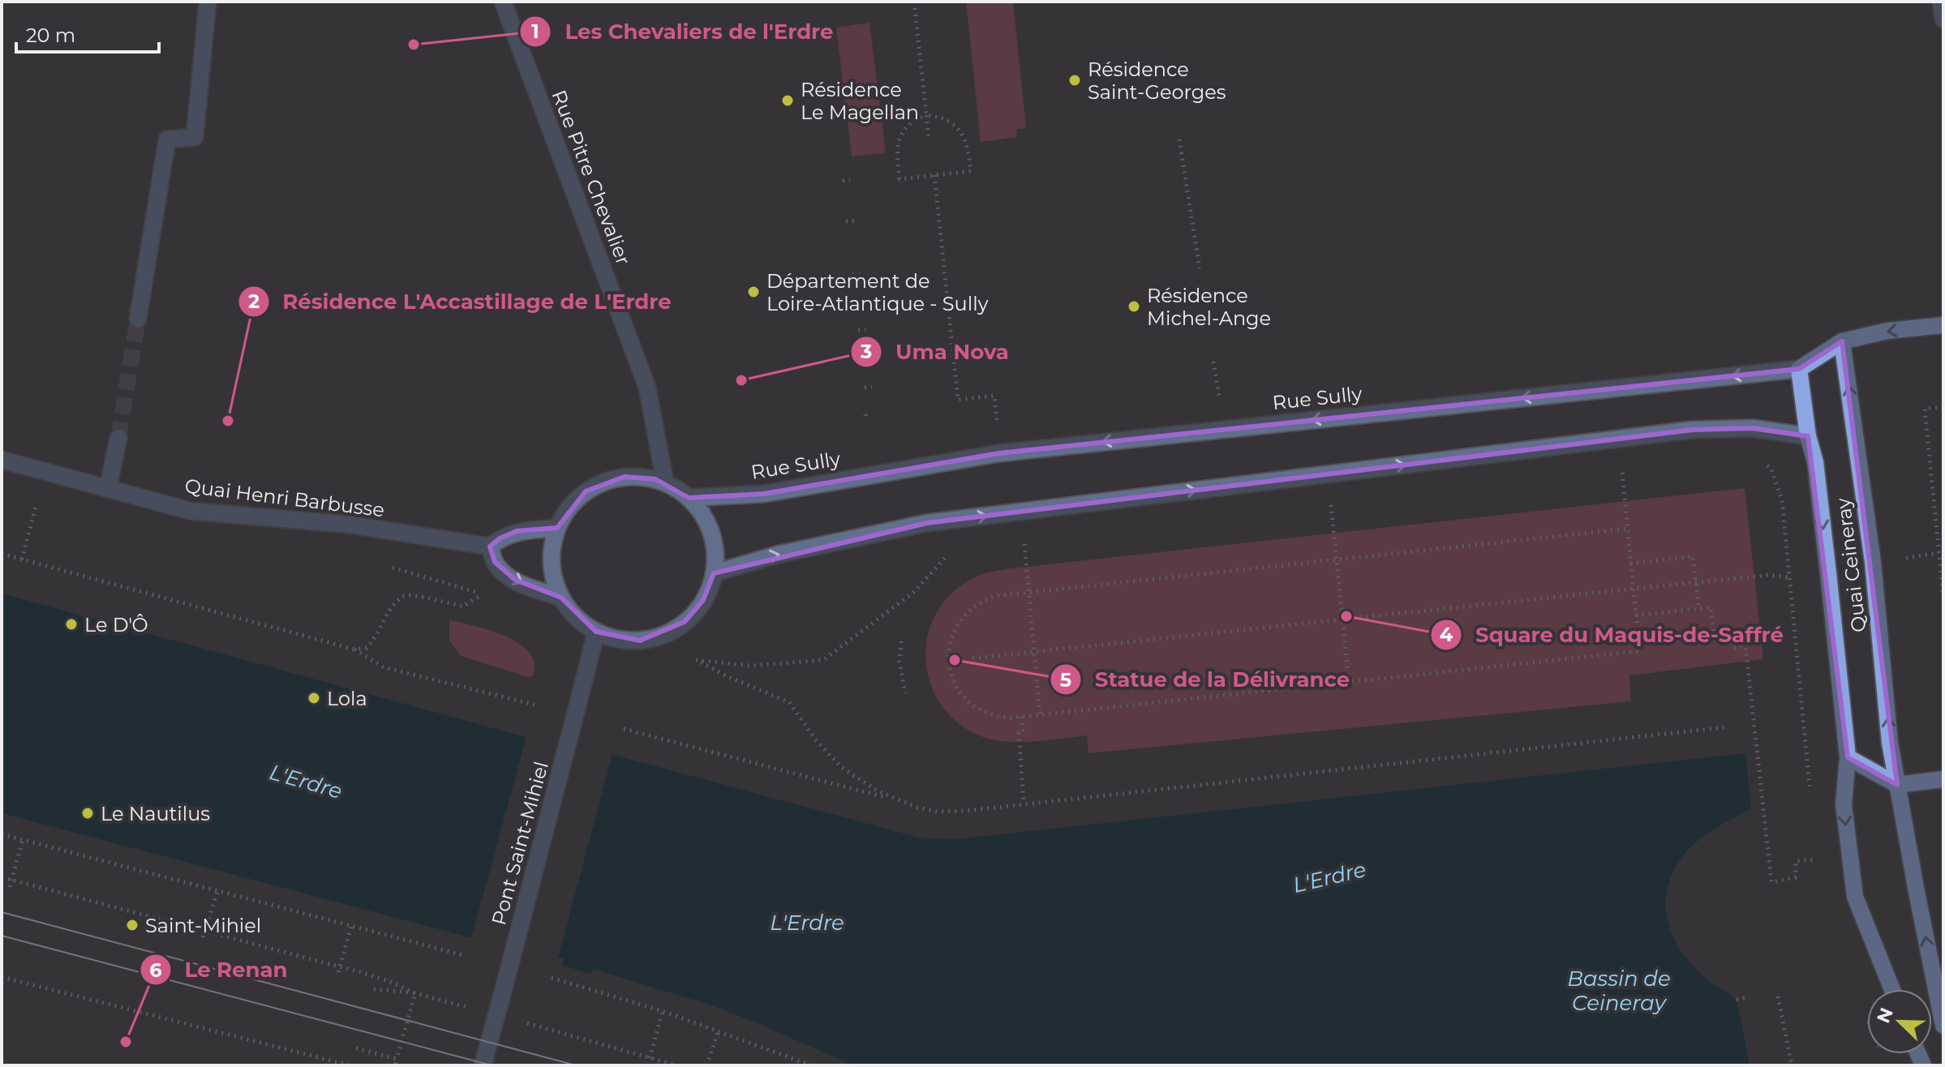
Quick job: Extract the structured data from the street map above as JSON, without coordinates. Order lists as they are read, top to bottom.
{
  "streets": {
    "main road": ["Rue Sully", "Quai Ceineray"],
    "street": ["Rue Pitre Chevalier", "Quai Henri Barbusse", "Pont Saint-Mihiel"]
  },
  "crossings": [
    ["Rue Pitre Chevalier", "Rue Sully"],
    ["Rue Pitre Chevalier", "Pont Saint-Mihiel"],
    ["Rue Sully", "Quai Ceineray"],
    ["Rue Sully", "Pont Saint-Mihiel"]
  ],
  "water": ["L'Erdre", "Bassin de Ceineray"],
  "places": [
    "Les Chevaliers de l'Erdre",
    "Résidence Saint-Georges",
    "Résidence Le Magellan",
    "Département de Loire-Atlantique - Sully",
    "Résidence Michel-Ange",
    "Uma Nova",
    "Résidence L'Accastillage de L'Erdre",
    "Square du Maquis-de-Saffré",
    "Le D'Ô",
    "Statue de la Délivrance",
    "Lola",
    "Le Nautilus",
    "Saint-Mihiel",
    "Le Renan"
  ],
  "scale_bar": "20 m",
  "north": "top left"
}
